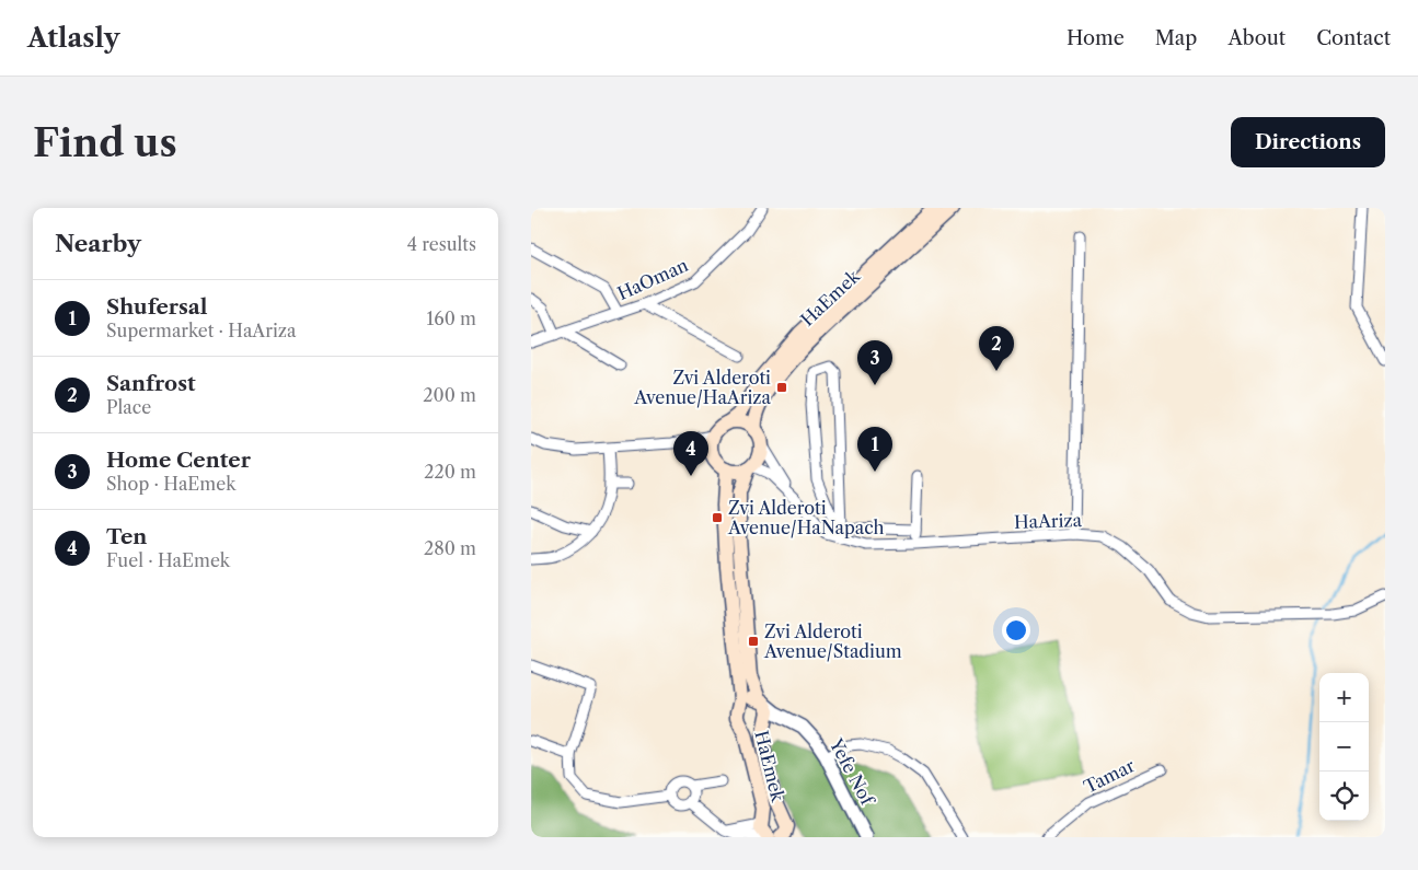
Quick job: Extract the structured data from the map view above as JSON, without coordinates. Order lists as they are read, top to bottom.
{
  "streets": {
    "main road": ["HaEmek"],
    "street": [
      "HaOman",
      "HaAriza",
      "Yefe Nof",
      "Tamar"
    ]
  },
  "crossings": [
    ["HaEmek", "HaAriza"],
    ["HaEmek", "Yefe Nof"]
  ],
  "places": {
    "transit": ["Zvi Alderoti Avenue/HaAriza", "Zvi Alderoti Avenue/HaNapach", "Zvi Alderoti Avenue/Stadium"]
  },
  "page": {
    "header": "Atlasly",
    "nav": [
      "Home",
      "Map",
      "About",
      "Contact"
    ],
    "buttons": "Directions",
    "title": "Find us",
    "heading": ["Nearby", "4 results"],
    "list": [
      {
        "mark": "1",
        "name": "Shufersal",
        "note": "Supermarket · HaAriza",
        "value": "160 m"
      },
      {
        "mark": "2",
        "name": "Sanfrost",
        "note": "Place",
        "value": "200 m"
      },
      {
        "mark": "3",
        "name": "Home Center",
        "note": "Shop · HaEmek",
        "value": "220 m"
      },
      {
        "mark": "4",
        "name": "Ten",
        "note": "Fuel · HaEmek",
        "value": "280 m"
      }
    ],
    "pins": [
      "2",
      "3",
      "1",
      "4"
    ],
    "map_buttons": ["+", "−"]
  }
}
